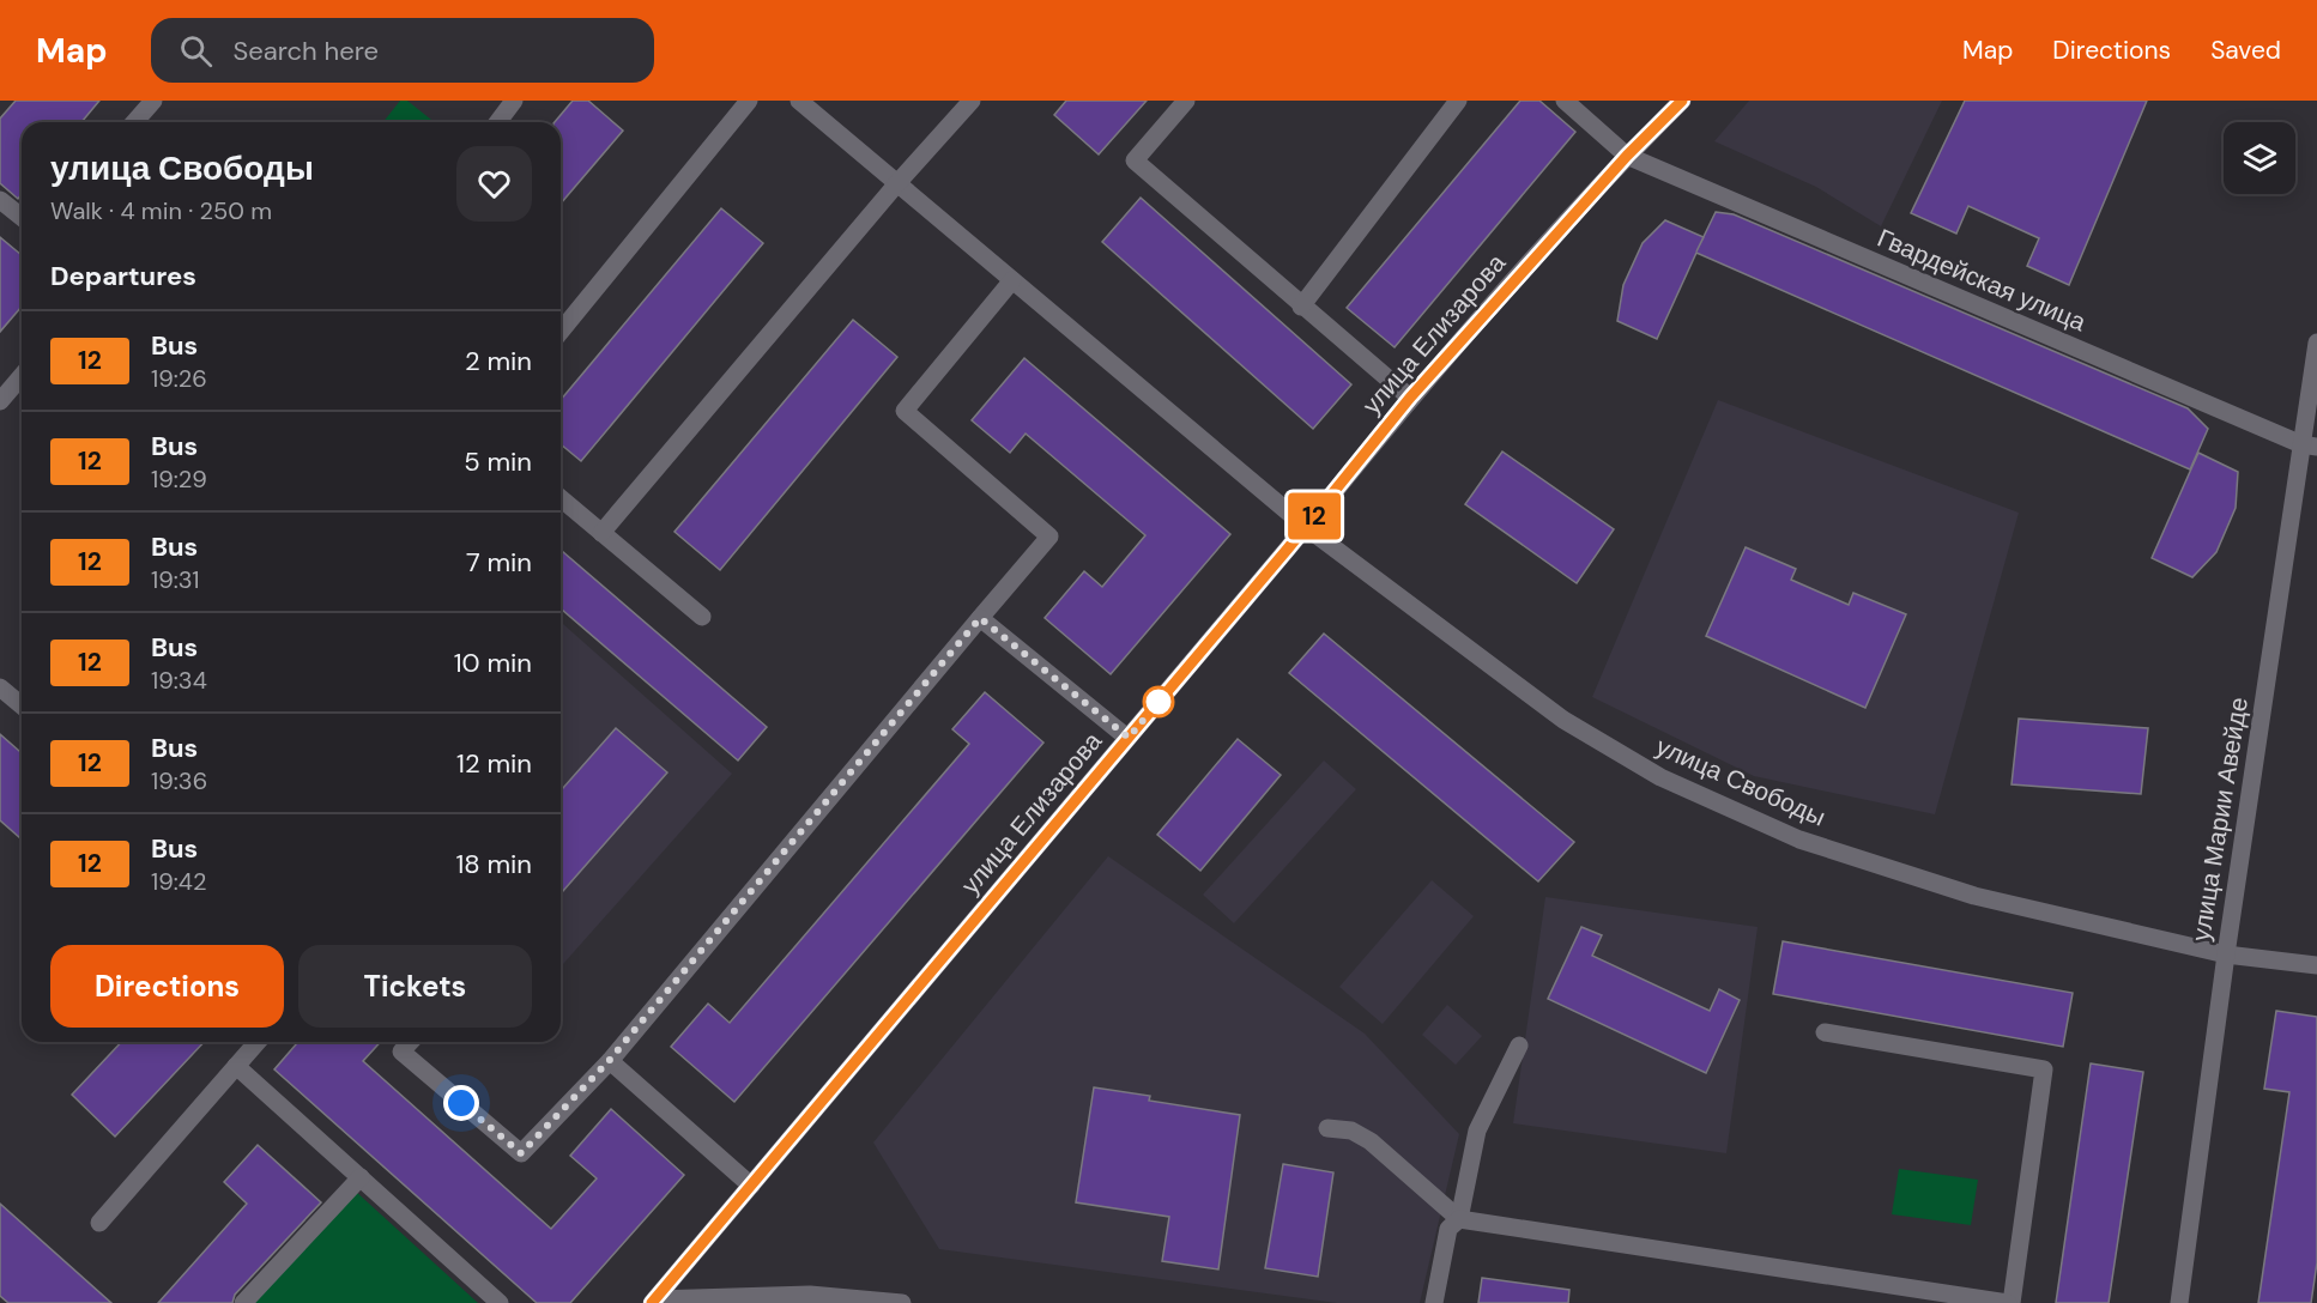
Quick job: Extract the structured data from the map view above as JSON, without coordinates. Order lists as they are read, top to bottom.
{
  "streets": {
    "street": [
      "Гвардейская улица",
      "улица Елизарова",
      "улица Свободы",
      "улица Марии Авейде"
    ]
  },
  "crossings": [
    ["Гвардейская улица", "улица Елизарова"],
    ["Гвардейская улица", "улица Марии Авейде"],
    ["улица Елизарова", "улица Свободы"],
    ["улица Свободы", "улица Марии Авейде"]
  ],
  "lines": ["bus line 12"],
  "page": {
    "header": "Map",
    "search": "Search here",
    "nav": ["Map", "Directions", "Saved"],
    "on_map": "12",
    "heading": [
      ["улица Свободы", "Walk · 4 min · 250 m"],
      "Departures"
    ],
    "list": [
      {
        "mark": "12",
        "name": "Bus",
        "note": "19:26",
        "value": "2 min"
      },
      {
        "mark": "12",
        "name": "Bus",
        "note": "19:29",
        "value": "5 min"
      },
      {
        "mark": "12",
        "name": "Bus",
        "note": "19:31",
        "value": "7 min"
      },
      {
        "mark": "12",
        "name": "Bus",
        "note": "19:34",
        "value": "10 min"
      },
      {
        "mark": "12",
        "name": "Bus",
        "note": "19:36",
        "value": "12 min"
      },
      {
        "mark": "12",
        "name": "Bus",
        "note": "19:42",
        "value": "18 min"
      }
    ],
    "buttons": ["Directions", "Tickets"]
  }
}
